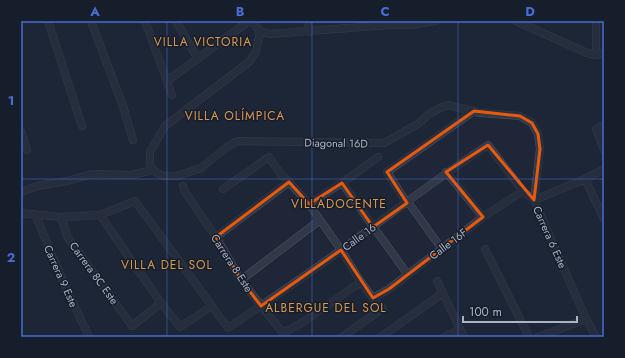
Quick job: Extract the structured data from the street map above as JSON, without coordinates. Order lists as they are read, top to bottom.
{
  "streets": {
    "street": [
      "Diagonal 16D",
      "Calle 16",
      "Carrera 6 Este",
      "Calle 16F",
      "Carrera 8 Este",
      "Carrera 8C Este",
      "Carrera 9 Este"
    ]
  },
  "crossings": [
    ["Diagonal 16D", "Carrera 6 Este"],
    ["Calle 16", "Calle 16F"],
    ["Calle 16", "Carrera 8 Este"]
  ],
  "districts": [
    "VILLA VICTORIA",
    "VILLA OLÍMPICA",
    "VILLADOCENTE",
    "VILLA DEL SOL",
    "ALBERGUE DEL SOL"
  ],
  "scale_bar": "100 m",
  "grid": {
    "columns": [
      "A",
      "B",
      "C",
      "D"
    ],
    "rows": ["1", "2"]
  }
}
